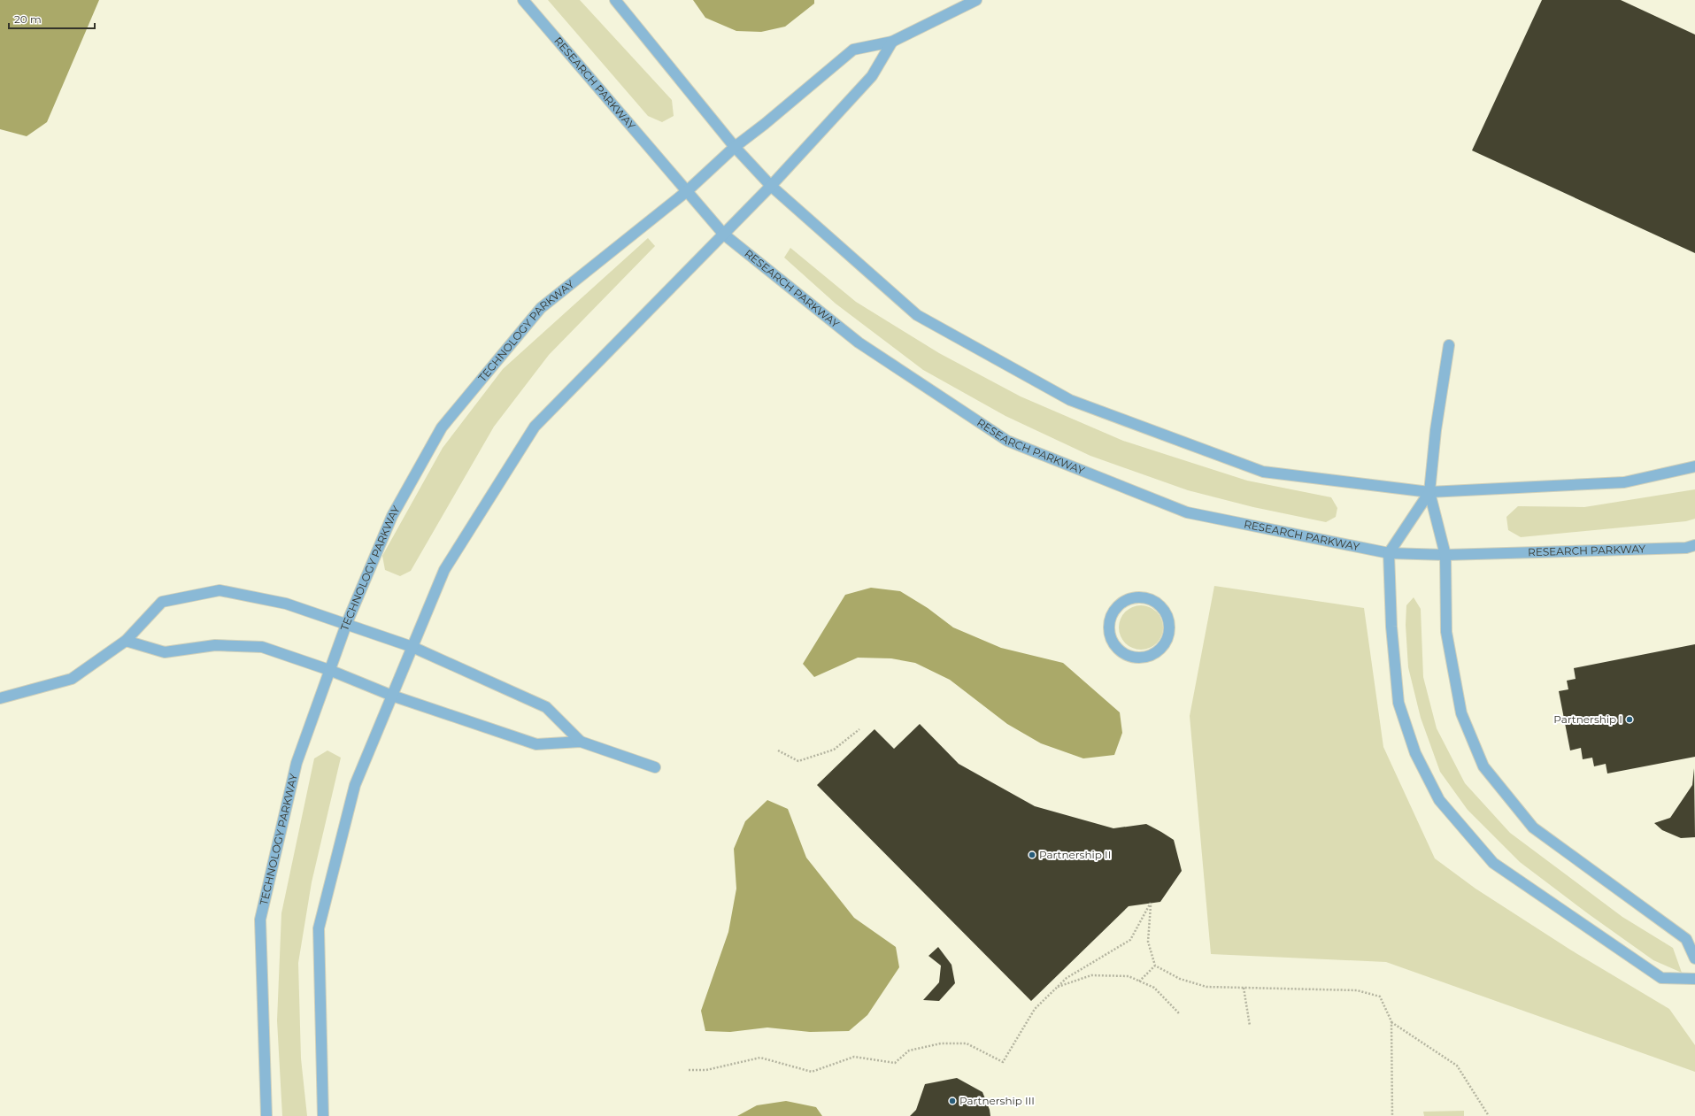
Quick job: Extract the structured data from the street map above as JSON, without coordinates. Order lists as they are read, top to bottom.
{
  "streets": {
    "street": ["RESEARCH PARKWAY", "TECHNOLOGY PARKWAY"]
  },
  "crossings": [
    ["RESEARCH PARKWAY", "TECHNOLOGY PARKWAY"]
  ],
  "places": ["Partnership I", "Partnership II", "Partnership III"],
  "scale_bar": "20 m"
}
